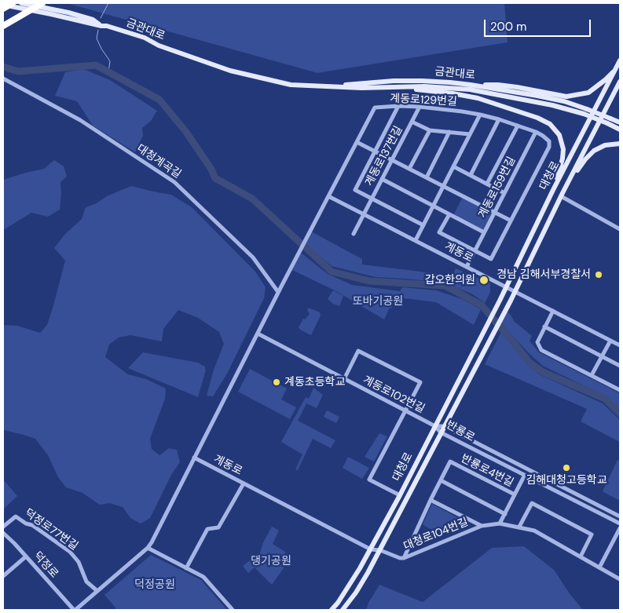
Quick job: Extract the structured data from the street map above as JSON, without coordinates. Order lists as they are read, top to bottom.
{
  "streets": {
    "main road": ["금관대로", "대청로"],
    "street": [
      "계동로129번길",
      "계동로137번길",
      "대청계곡길",
      "계동로159번길",
      "계동로",
      "계동로102번길",
      "반룡로",
      "반룡로4번길",
      "덕정로77번길",
      "대청로104번길",
      "덕정로"
    ]
  },
  "crossings": [
    ["계동로129번길", "계동로137번길"],
    ["계동로129번길", "계동로159번길"],
    ["계동로129번길", "계동로"],
    ["대청로", "계동로"],
    ["대청로", "계동로102번길"],
    ["대청로", "반룡로"],
    ["대청로", "대청로104번길"],
    ["계동로159번길", "계동로"],
    ["계동로", "대청로104번길"],
    ["계동로102번길", "반룡로"],
    ["반룡로4번길", "대청로104번길"]
  ],
  "parks": ["또바기공원", "댕기공원", "덕정공원"],
  "places": [
    "경남 김해서부경찰서",
    "갑오한의원",
    "계동초등학교",
    "김해대청고등학교"
  ],
  "scale_bar": "200 m"
}
